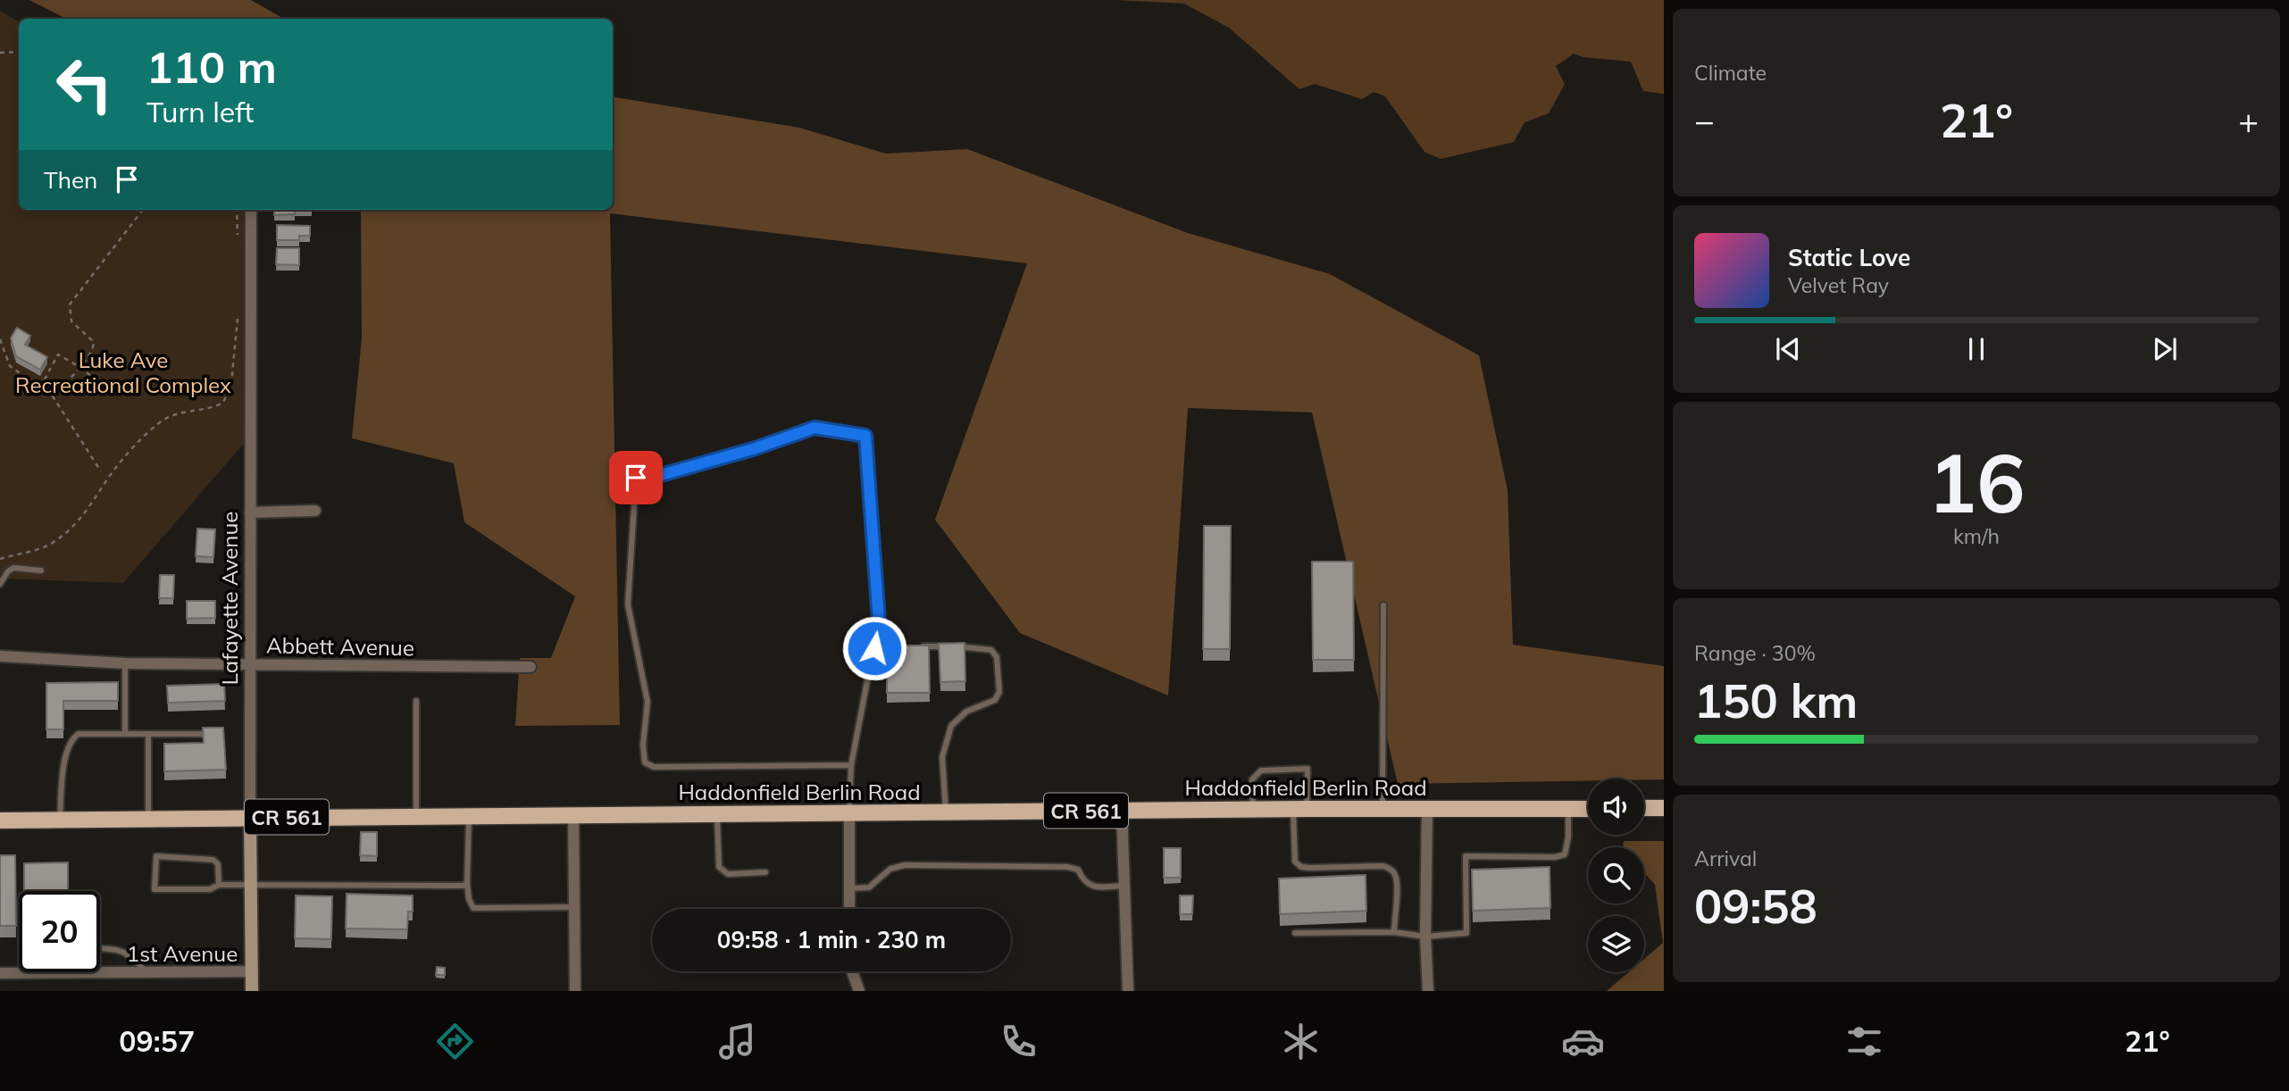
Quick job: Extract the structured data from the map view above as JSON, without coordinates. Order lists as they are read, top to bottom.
{
  "streets": {
    "main road": ["Haddonfield Berlin Road", "CR 561"],
    "street": ["Lafayette Avenue", "Abbett Avenue", "1st Avenue"]
  },
  "crossings": [
    ["Lafayette Avenue", "Abbett Avenue"],
    ["Lafayette Avenue", "Haddonfield Berlin Road"],
    ["Lafayette Avenue", "1st Avenue"]
  ],
  "parks": ["Luke Ave Recreational Complex"],
  "page": {
    "tile": [
      "Climate",
      ["16", "km/h"],
      ["Range · 30%", "150 km"],
      ["Arrival", "09:58"]
    ],
    "turn": ["110 m", "Turn left"],
    "heat": ["−", "21°", "+"],
    "then": "Then",
    "song": ["Static Love", "Velvet Ray"],
    "limit": "20",
    "trip": "09:58 · 1 min · 230 m",
    "tabs": ["09:57", "21°"]
  }
}
